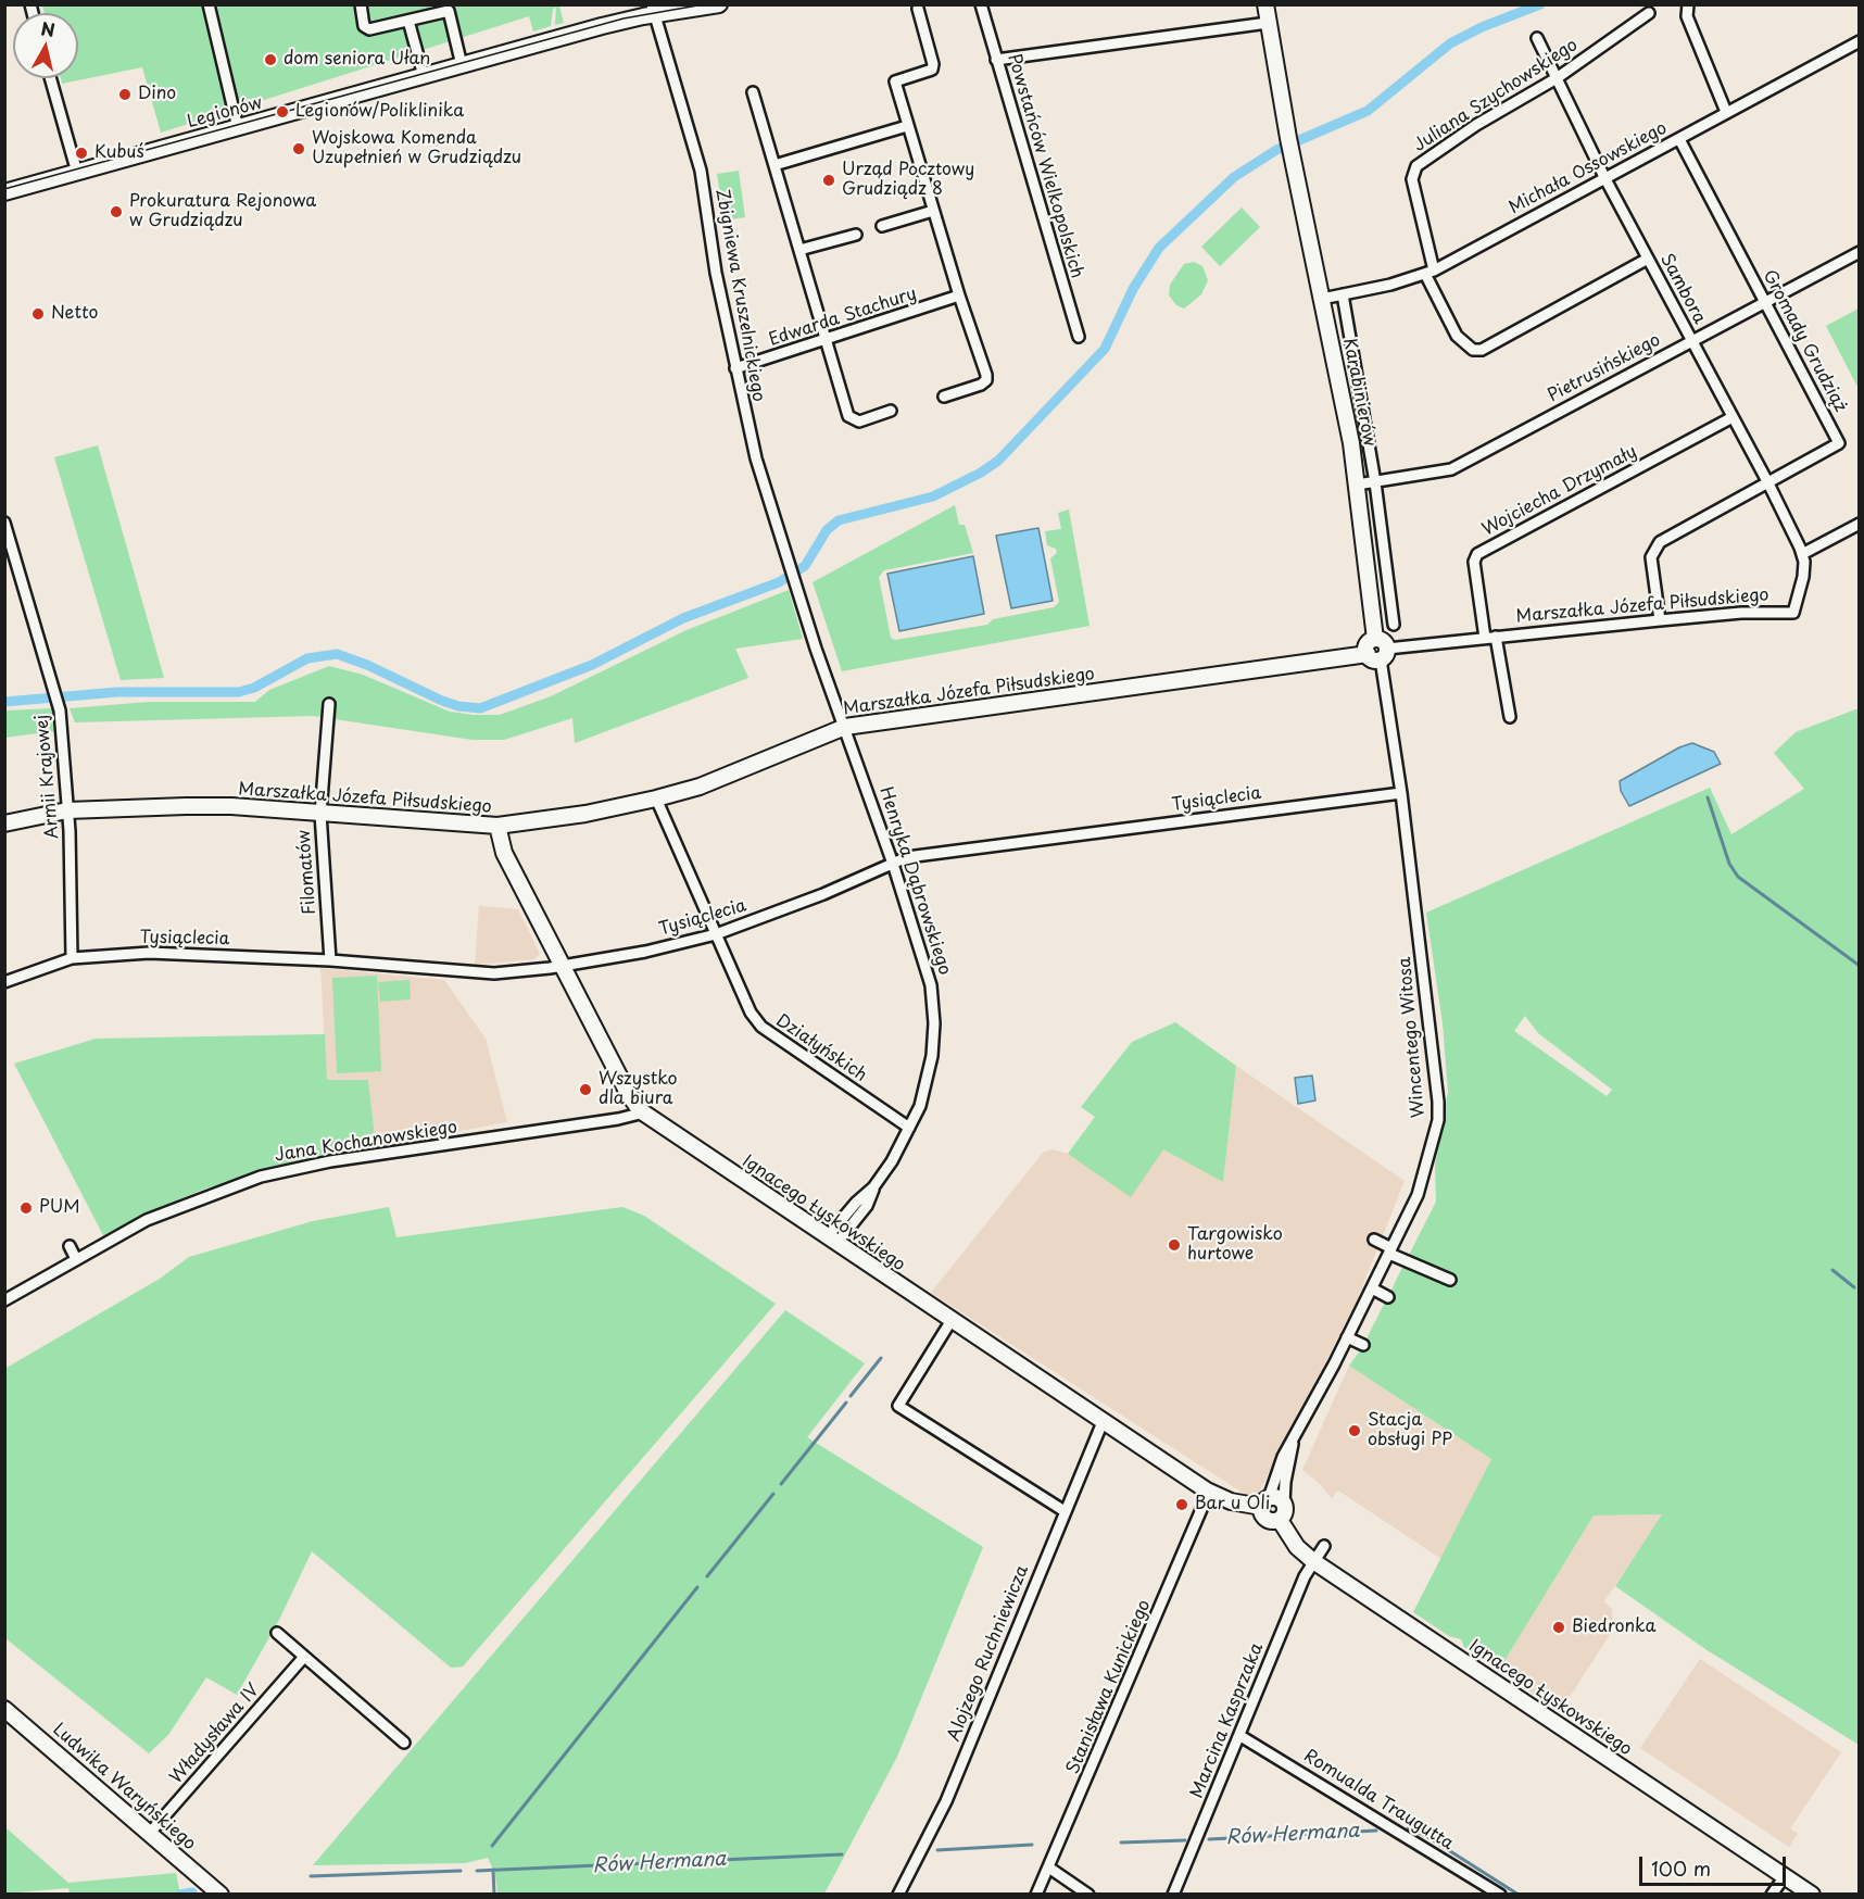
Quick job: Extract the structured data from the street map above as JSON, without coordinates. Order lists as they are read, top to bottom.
{
  "streets": {
    "street": [
      "Juliana Szychowskiego",
      "Legionów",
      "Powstańców Wielkopolskich",
      "Michała Ossowskiego",
      "Sambora",
      "Zbigniewa Kruszelnickiego",
      "Edwarda Stachury",
      "Gromady Grudziąż",
      "Pietrusińskiego",
      "Karabinierów",
      "Wojciecha Drzymały",
      "Marszałka Józefa Piłsudskiego",
      "Armii Krajowej",
      "Tysiąclecia",
      "Filomatów",
      "Henryka Dąbrowskiego",
      "Wincentego Witosa",
      "Działyńskich",
      "Jana Kochanowskiego",
      "Ignacego Łyskowskiego",
      "Alojzego Ruchniewicza",
      "Stanisława Kunickiego",
      "Marcina Kasprzaka",
      "Władysława IV",
      "Ludwika Waryńskiego",
      "Romualda Traugutta"
    ]
  },
  "crossings": [
    ["Juliana Szychowskiego", "Michała Ossowskiego"],
    ["Juliana Szychowskiego", "Sambora"],
    ["Legionów", "Zbigniewa Kruszelnickiego"],
    ["Michała Ossowskiego", "Sambora"],
    ["Michała Ossowskiego", "Gromady Grudziąż"],
    ["Michała Ossowskiego", "Karabinierów"],
    ["Sambora", "Gromady Grudziąż"],
    ["Sambora", "Pietrusińskiego"],
    ["Sambora", "Wojciecha Drzymały"],
    ["Sambora", "Marszałka Józefa Piłsudskiego"],
    ["Zbigniewa Kruszelnickiego", "Edwarda Stachury"],
    ["Zbigniewa Kruszelnickiego", "Henryka Dąbrowskiego"],
    ["Gromady Grudziąż", "Pietrusińskiego"],
    ["Gromady Grudziąż", "Marszałka Józefa Piłsudskiego"],
    ["Pietrusińskiego", "Karabinierów"],
    ["Karabinierów", "Marszałka Józefa Piłsudskiego"],
    ["Karabinierów", "Tysiąclecia"],
    ["Karabinierów", "Wincentego Witosa"],
    ["Wojciecha Drzymały", "Marszałka Józefa Piłsudskiego"],
    ["Marszałka Józefa Piłsudskiego", "Armii Krajowej"],
    ["Marszałka Józefa Piłsudskiego", "Filomatów"],
    ["Marszałka Józefa Piłsudskiego", "Henryka Dąbrowskiego"],
    ["Marszałka Józefa Piłsudskiego", "Działyńskich"],
    ["Marszałka Józefa Piłsudskiego", "Ignacego Łyskowskiego"],
    ["Armii Krajowej", "Tysiąclecia"],
    ["Tysiąclecia", "Filomatów"],
    ["Tysiąclecia", "Henryka Dąbrowskiego"],
    ["Tysiąclecia", "Wincentego Witosa"],
    ["Tysiąclecia", "Działyńskich"],
    ["Tysiąclecia", "Ignacego Łyskowskiego"],
    ["Henryka Dąbrowskiego", "Działyńskich"],
    ["Henryka Dąbrowskiego", "Ignacego Łyskowskiego"],
    ["Wincentego Witosa", "Ignacego Łyskowskiego"],
    ["Jana Kochanowskiego", "Ignacego Łyskowskiego"],
    ["Ignacego Łyskowskiego", "Alojzego Ruchniewicza"],
    ["Ignacego Łyskowskiego", "Stanisława Kunickiego"],
    ["Ignacego Łyskowskiego", "Marcina Kasprzaka"],
    ["Marcina Kasprzaka", "Romualda Traugutta"],
    ["Władysława IV", "Ludwika Waryńskiego"]
  ],
  "water": ["Rów Hermana"],
  "places": [
    "dom seniora Ułan",
    "Dino",
    "Legionów/Poliklinika",
    "Wojskowa Komenda Uzupełnień w Grudziądzu",
    "Kubuś",
    "Urząd Pocztowy Grudziądz 8",
    "Prokuratura Rejonowa w Grudziądzu",
    "Netto",
    "Wszystko dla biura",
    "PUM",
    "Targowisko hurtowe",
    "Stacja obsługi PP",
    "Bar u Oli",
    "Biedronka"
  ],
  "scale_bar": "100 m",
  "north": "top"
}
